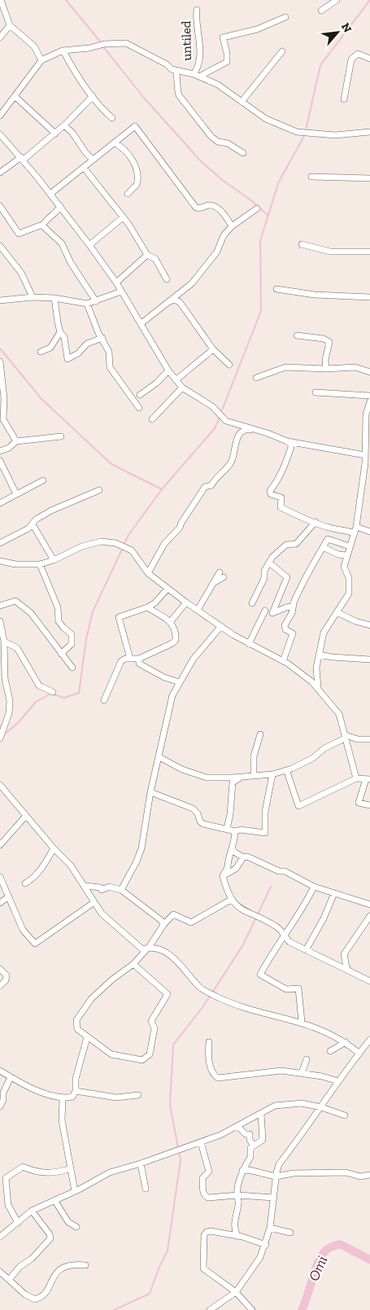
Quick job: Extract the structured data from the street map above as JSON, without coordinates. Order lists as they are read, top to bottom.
{
  "streets": {
    "street": ["untiled"]
  },
  "water": ["Omi"],
  "north": "top right"
}
